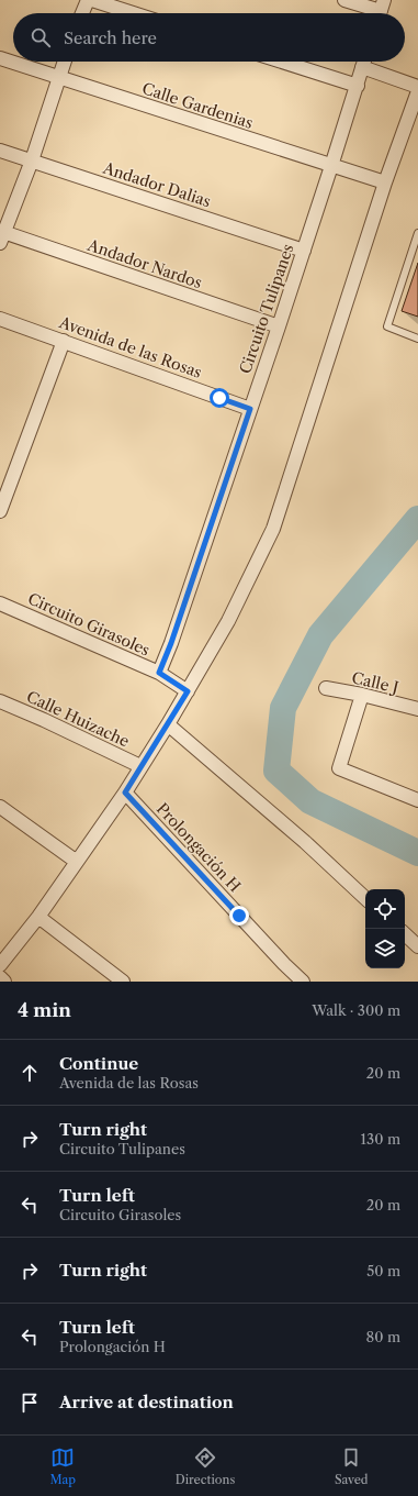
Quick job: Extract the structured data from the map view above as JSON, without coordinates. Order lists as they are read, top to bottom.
{
  "streets": {
    "street": [
      "Calle Gardenias",
      "Andador Dalias",
      "Andador Nardos",
      "Circuito Tulipanes",
      "Avenida de las Rosas",
      "Circuito Girasoles",
      "Calle J",
      "Calle Huizache",
      "Prolongación H"
    ]
  },
  "crossings": [
    ["Calle Gardenias", "Circuito Tulipanes"],
    ["Andador Dalias", "Circuito Tulipanes"],
    ["Andador Nardos", "Circuito Tulipanes"],
    ["Circuito Tulipanes", "Avenida de las Rosas"],
    ["Circuito Tulipanes", "Circuito Girasoles"]
  ],
  "page": {
    "search": "Search here",
    "heading": ["4 min", "Walk · 300 m"],
    "list": [
      ["Continue", "Avenida de las Rosas", "20 m"],
      ["Turn right", "Circuito Tulipanes", "130 m"],
      ["Turn left", "Circuito Girasoles", "20 m"],
      ["Turn right", "50 m"],
      ["Turn left", "Prolongación H", "80 m"],
      "Arrive at destination"
    ],
    "nav": ["Map", "Directions", "Saved"]
  }
}
